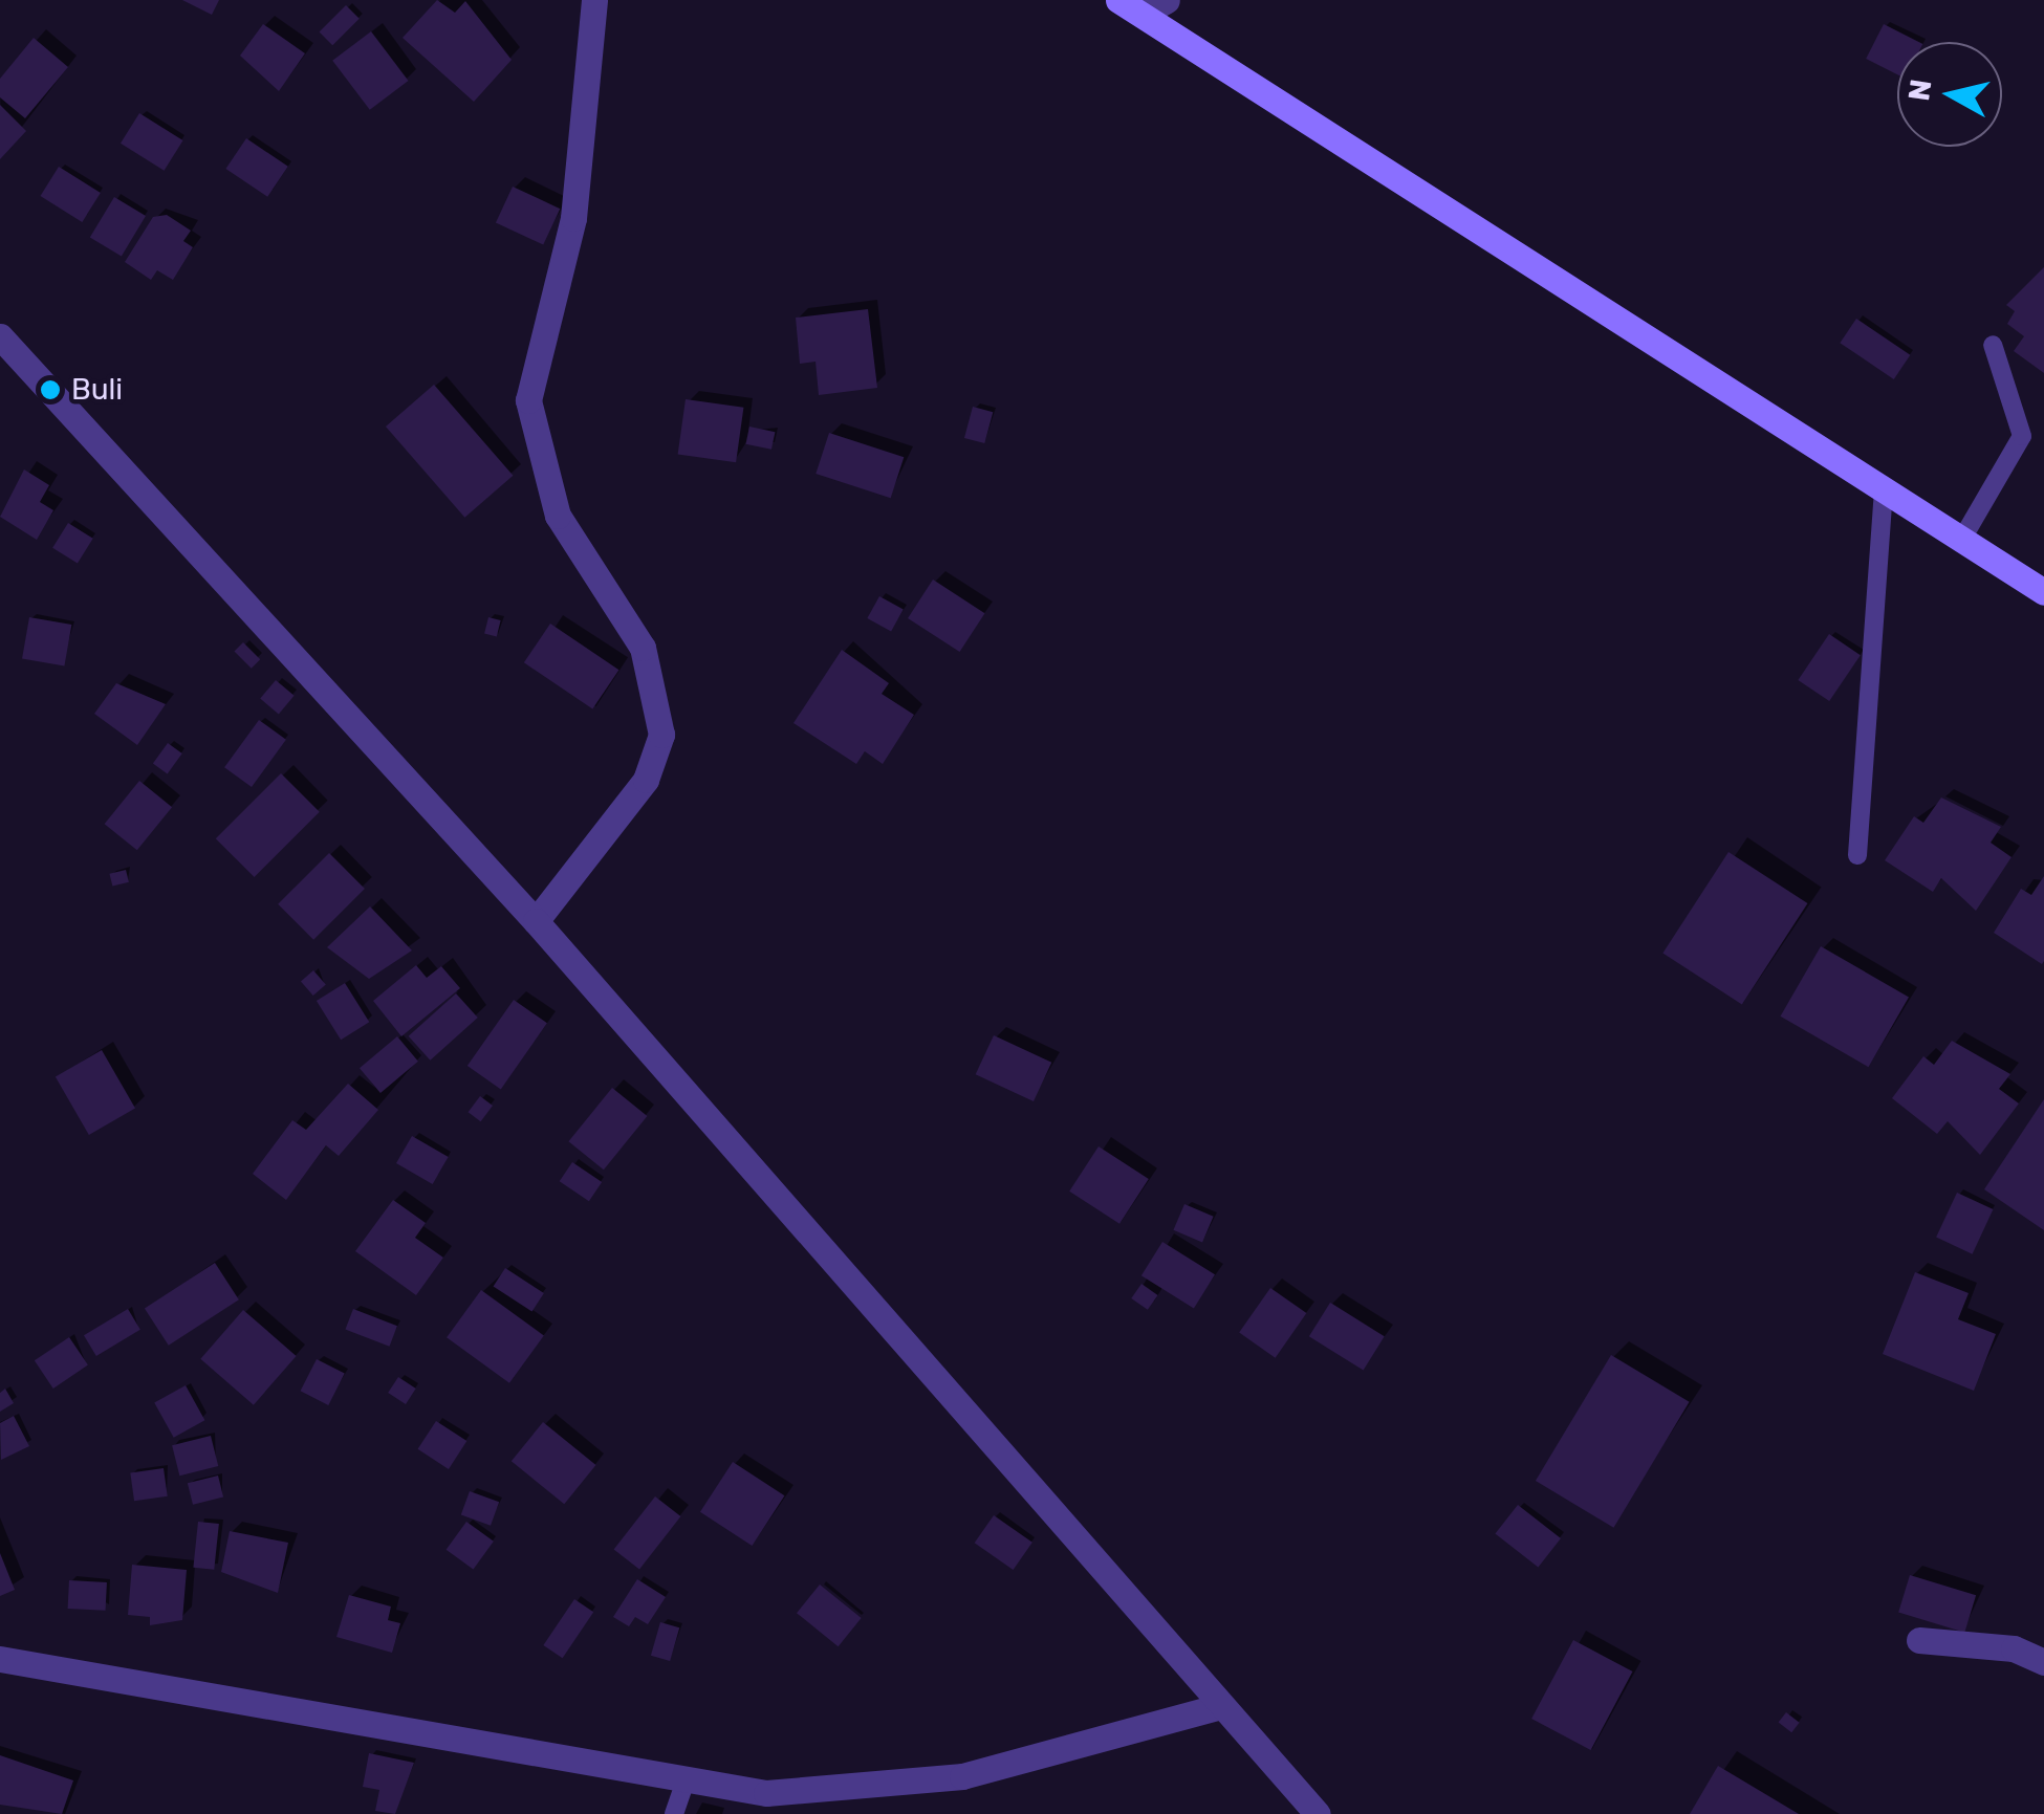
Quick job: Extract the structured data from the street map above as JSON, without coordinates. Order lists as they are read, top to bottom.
{
  "places": ["Buli"],
  "north": "left"
}
